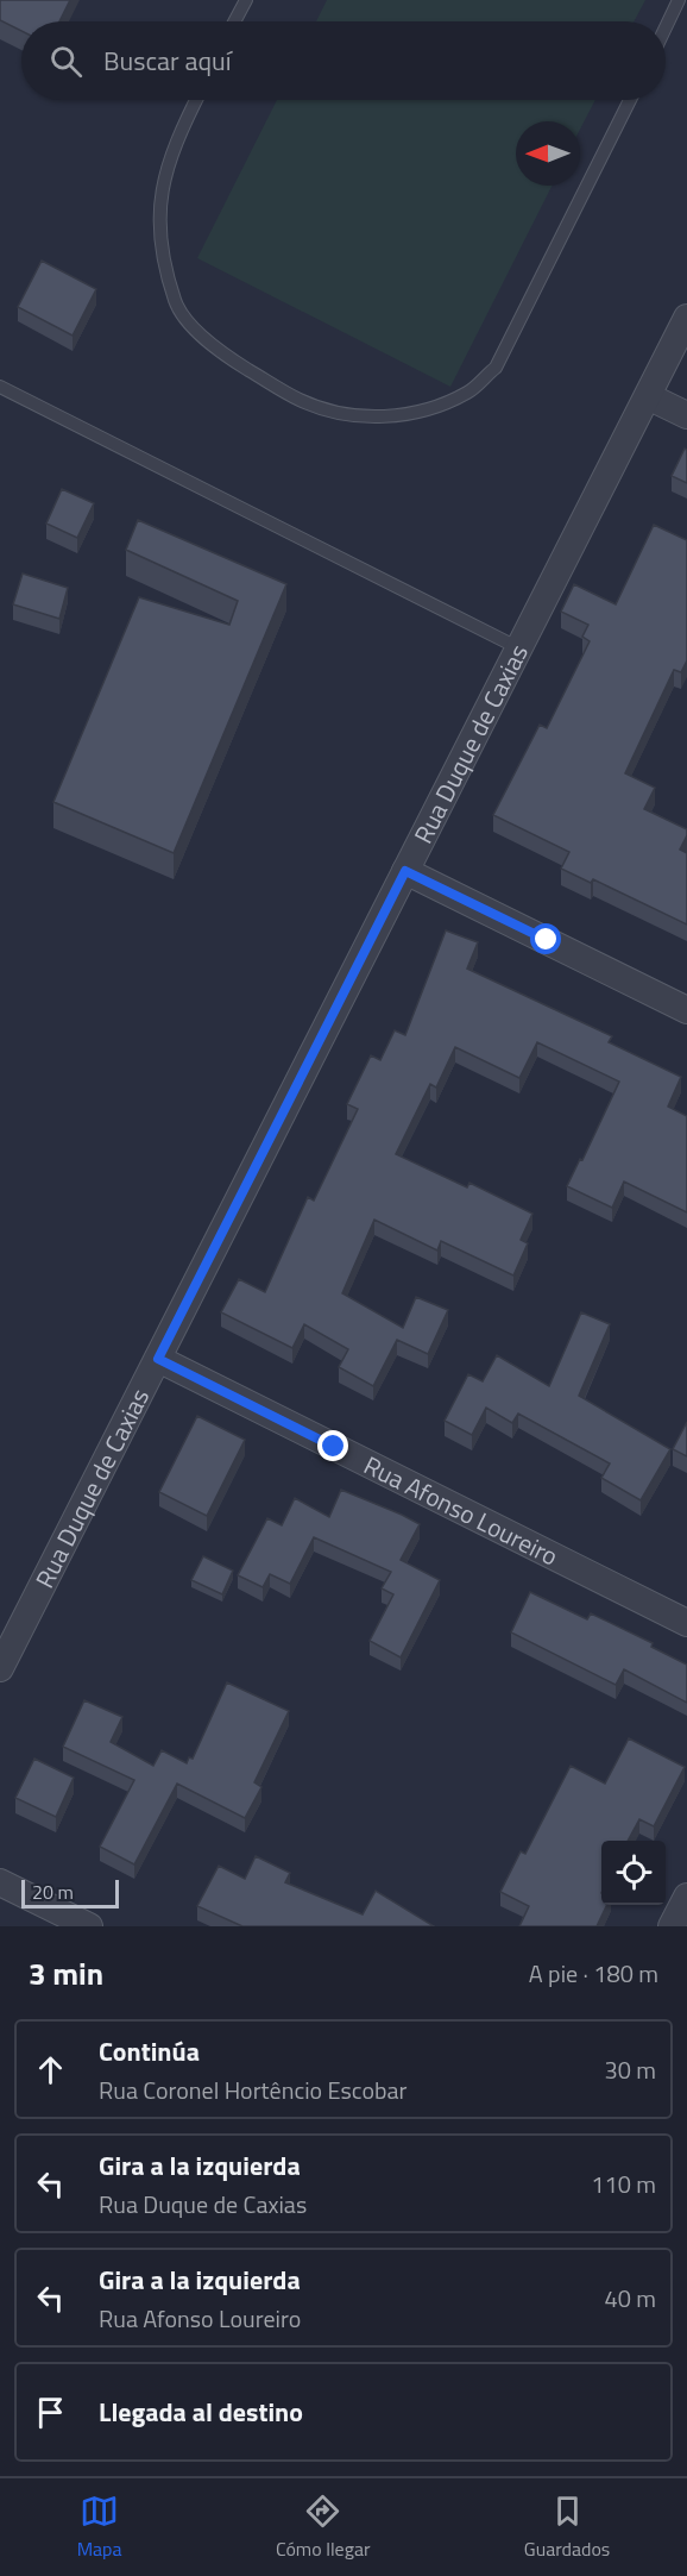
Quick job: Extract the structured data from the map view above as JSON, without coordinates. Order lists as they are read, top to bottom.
{
  "streets": {
    "street": ["Rua Duque de Caxias", "Rua Afonso Loureiro"]
  },
  "crossings": [
    ["Rua Duque de Caxias", "Rua Afonso Loureiro"]
  ],
  "scale_bar": "20 m",
  "north": "left",
  "page": {
    "search": "Buscar aquí",
    "scale": "20 m",
    "heading": ["3 min", "A pie · 180 m"],
    "list": [
      ["Continúa", "Rua Coronel Hortêncio Escobar", "30 m"],
      ["Gira a la izquierda", "Rua Duque de Caxias", "110 m"],
      ["Gira a la izquierda", "Rua Afonso Loureiro", "40 m"],
      "Llegada al destino"
    ],
    "nav": ["Mapa", "Cómo llegar", "Guardados"]
  }
}
